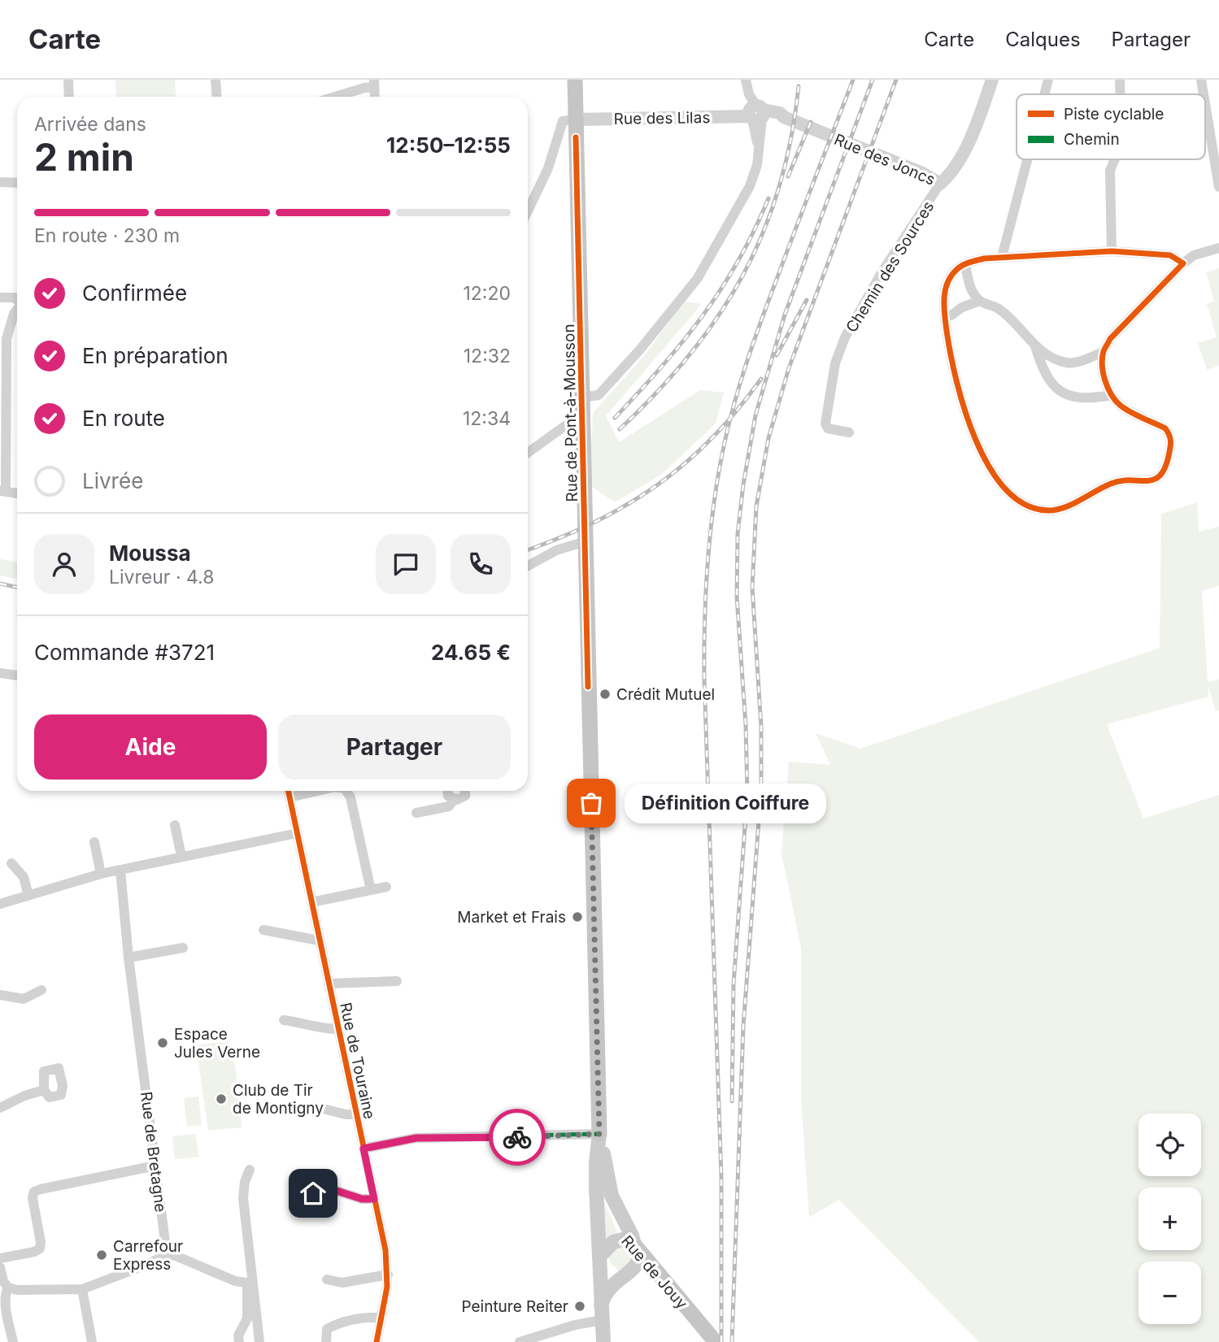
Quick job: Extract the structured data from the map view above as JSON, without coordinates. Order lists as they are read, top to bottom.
{
  "streets": {
    "main road": ["Rue de Pont-à-Mousson", "Rue de Jouy"],
    "street": [
      "Rue des Lilas",
      "Rue des Joncs",
      "Chemin des Sources",
      "Rue de Touraine",
      "Rue de Bretagne"
    ]
  },
  "crossings": [
    ["Rue des Lilas", "Rue des Joncs"],
    ["Rue des Lilas", "Rue de Pont-à-Mousson"],
    ["Rue des Joncs", "Chemin des Sources"],
    ["Rue de Pont-à-Mousson", "Rue de Jouy"]
  ],
  "places": [
    "Crédit Mutuel",
    "Définition Coiffure",
    "Market et Frais",
    "Espace Jules Verne",
    "Club de Tir de Montigny",
    "Carrefour Express",
    "Peinture Reiter"
  ],
  "legend": ["Piste cyclable", "Chemin"],
  "page": {
    "header": "Carte",
    "nav": ["Carte", "Calques", "Partager"],
    "heading": ["2 min", "Arrivée dans", "12:50–12:55"],
    "panel": [
      "Moussa",
      "Livreur · 4.8",
      "Commande #3721",
      "24.65 €"
    ],
    "bar": "En route · 230 m",
    "list": [
      ["Confirmée", "12:20"],
      ["En préparation", "12:32"],
      ["En route", "12:34"],
      "Livrée"
    ],
    "buttons": ["Aide", "Partager"],
    "bubble": "Définition Coiffure",
    "map_buttons": ["+", "−"]
  }
}
